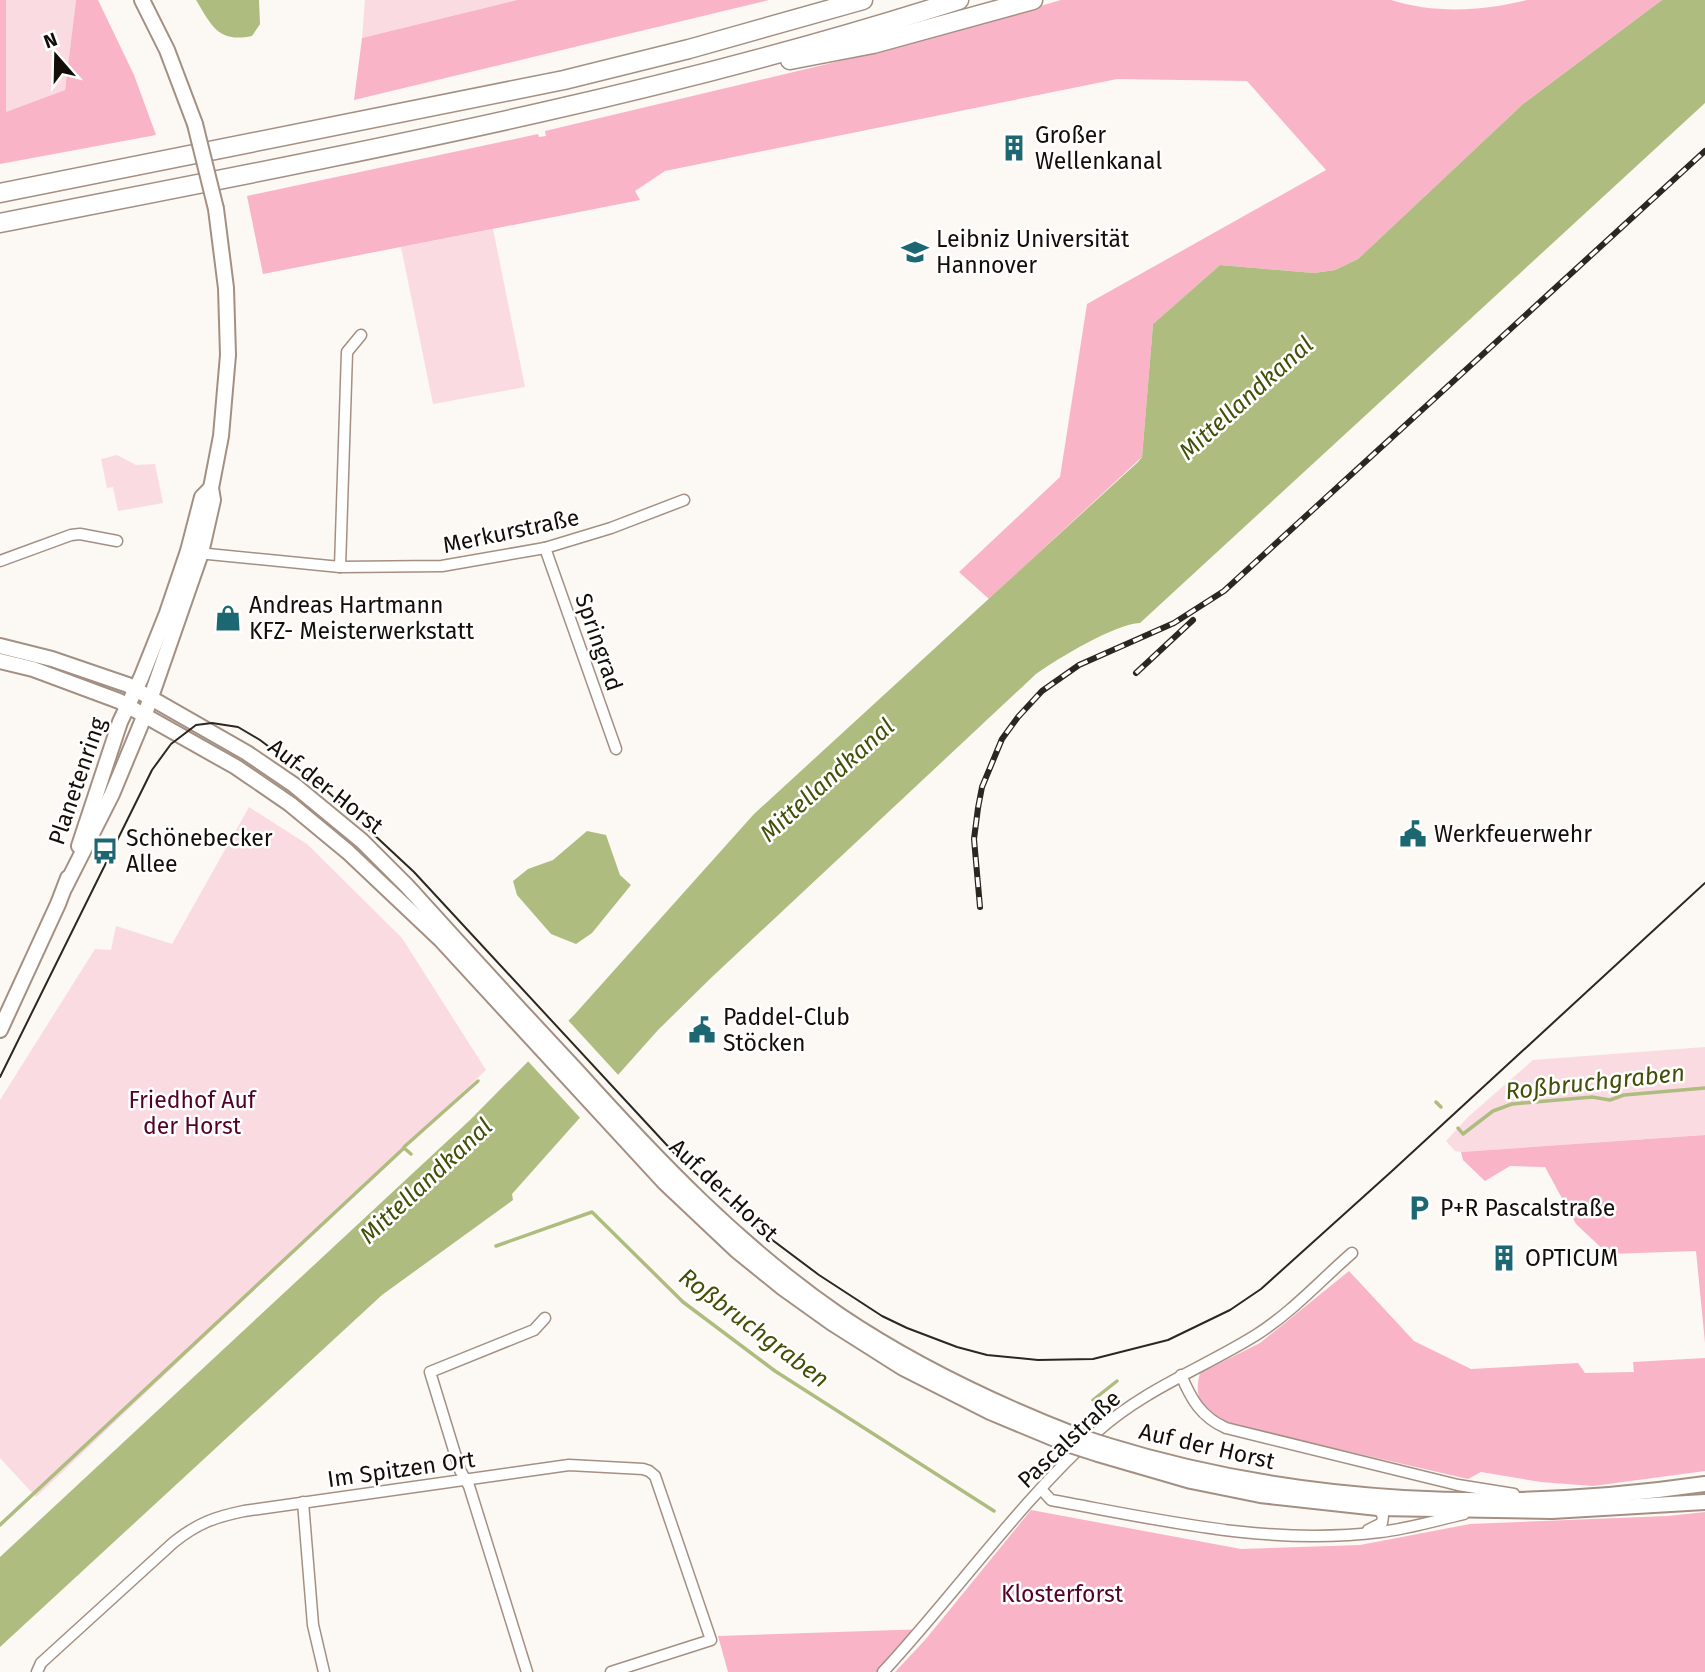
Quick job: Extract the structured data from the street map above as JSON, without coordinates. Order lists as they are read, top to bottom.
{
  "streets": {
    "street": [
      "Merkurstraße",
      "Springrad",
      "Planetenring",
      "Auf der Horst",
      "Pascalstraße",
      "Im Spitzen Ort"
    ]
  },
  "crossings": [
    ["Merkurstraße", "Springrad"],
    ["Planetenring", "Auf der Horst"],
    ["Auf der Horst", "Pascalstraße"]
  ],
  "water": ["Mittellandkanal", "Roßbruchgraben"],
  "parks": ["Friedhof Auf der Horst", "Klosterforst"],
  "places": {
    "building": ["Großer Wellenkanal", "OPTICUM"],
    "school or university": ["Leibniz Universität Hannover"],
    "shop": ["Andreas Hartmann KFZ- Meisterwerkstatt"],
    "public building": ["Werkfeuerwehr", "Paddel-Club Stöcken"],
    "bus stop": ["Schönebecker Allee"],
    "parking": ["P+R Pascalstraße"]
  },
  "north": "top"
}
